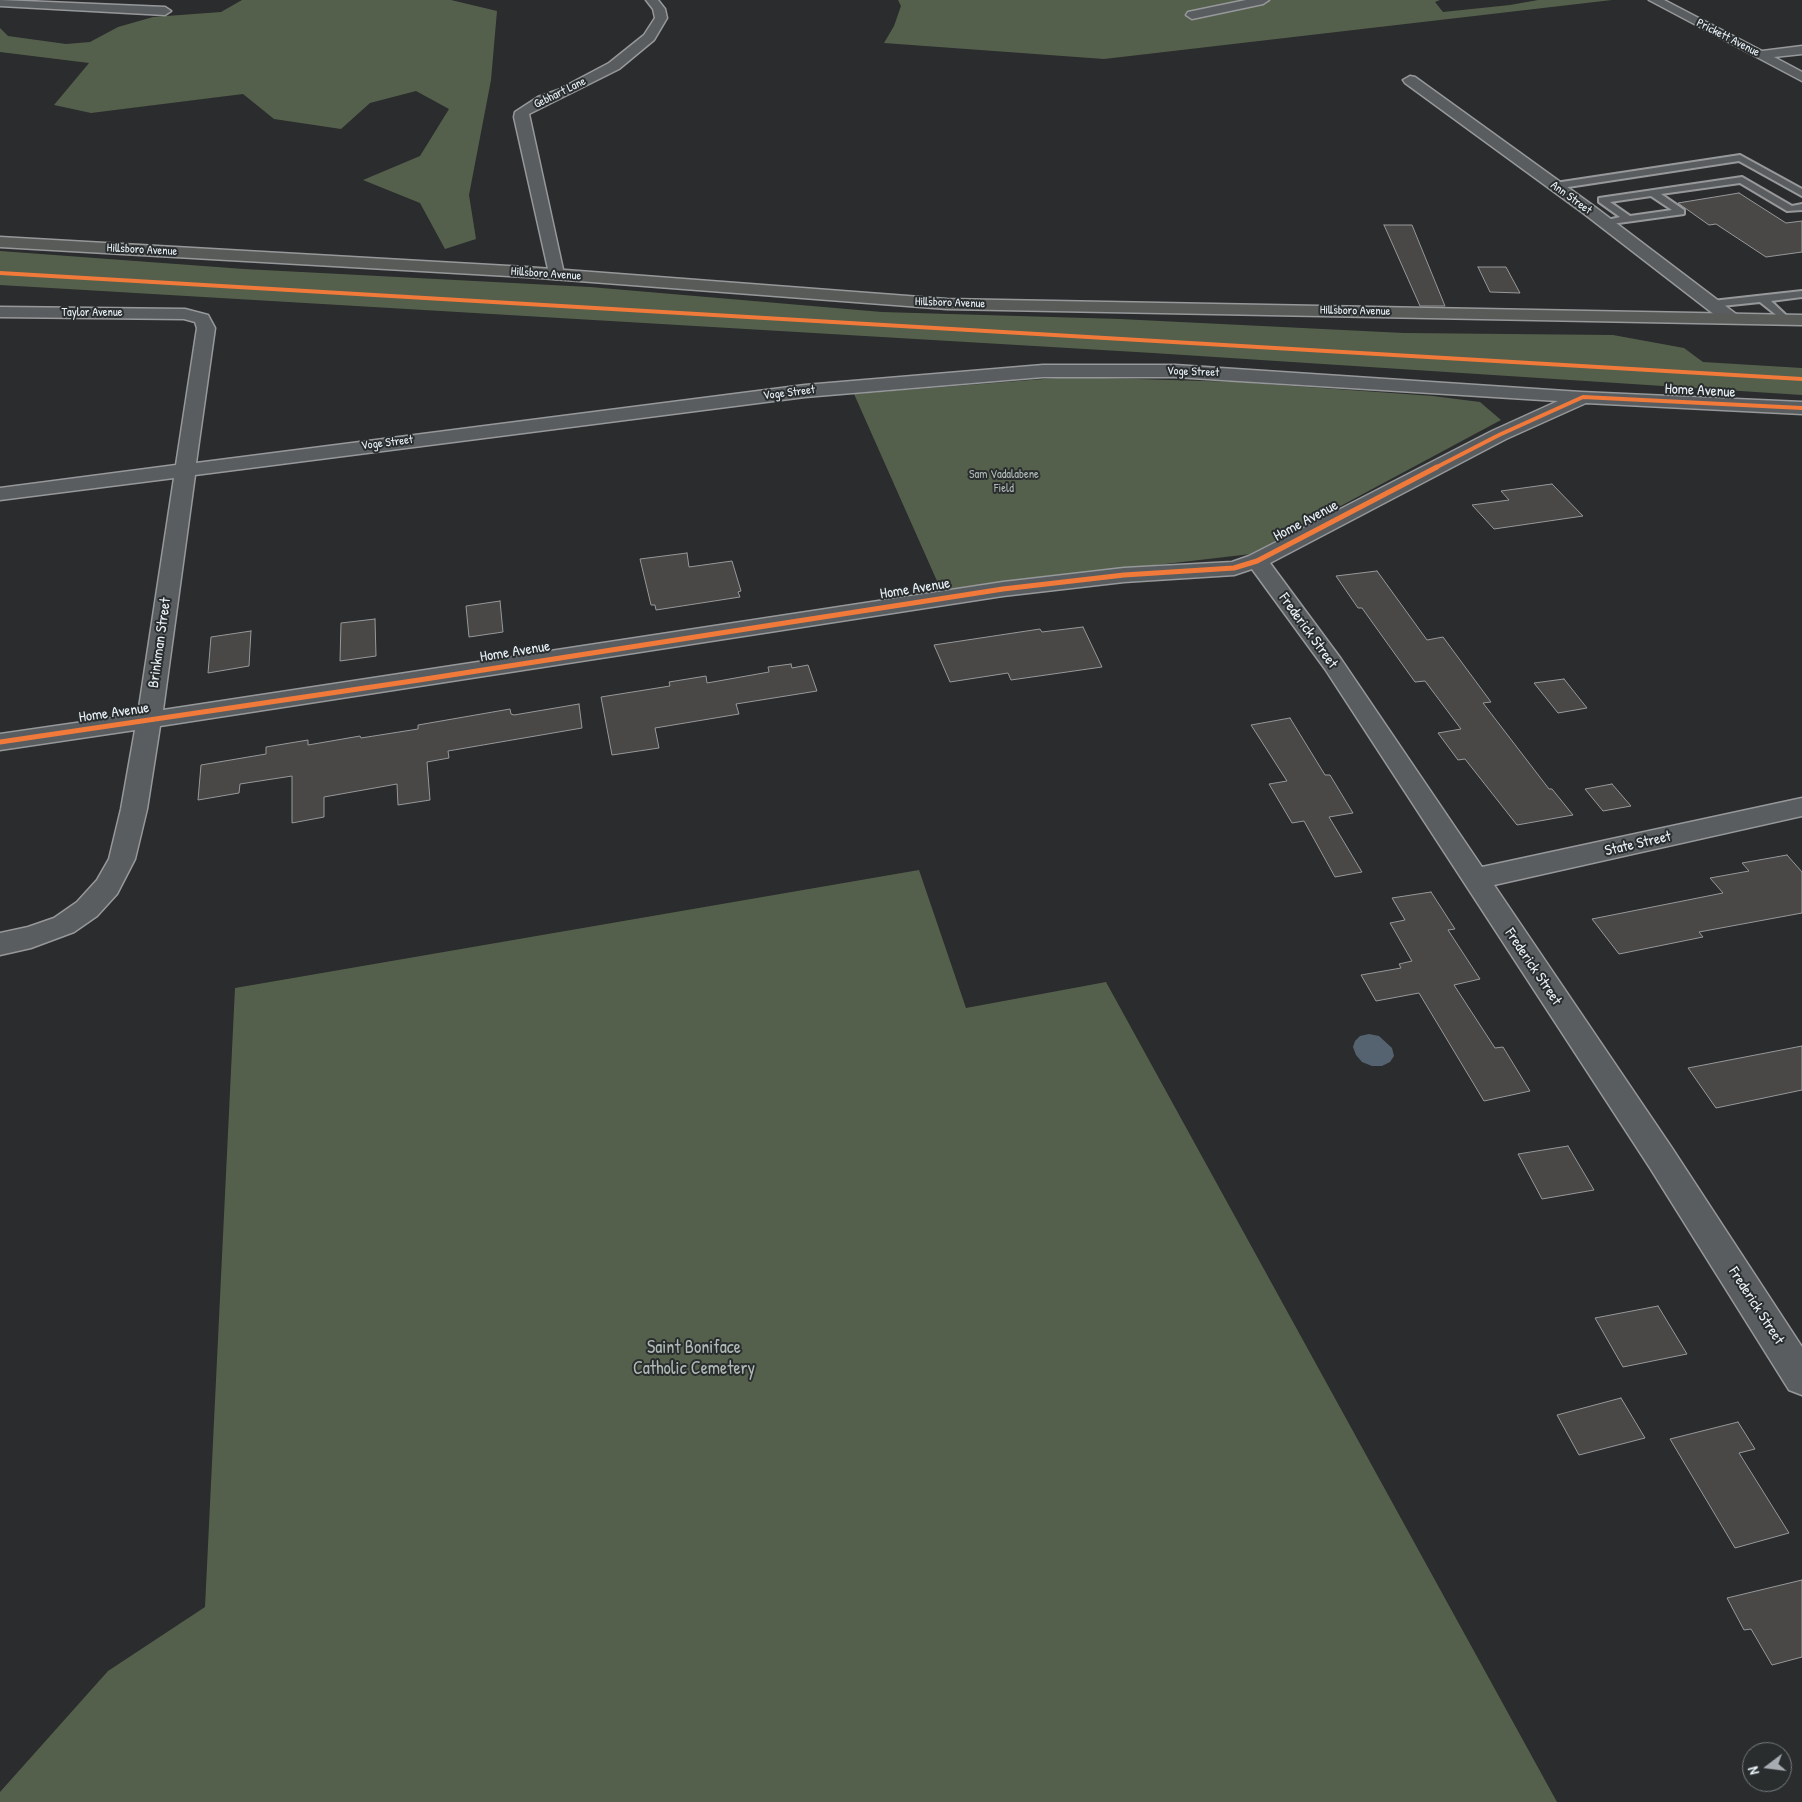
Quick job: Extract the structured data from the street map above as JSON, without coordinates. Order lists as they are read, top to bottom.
{
  "streets": {
    "main road": ["Hillsboro Avenue"],
    "street": [
      "Prickett Avenue",
      "Gebhart Lane",
      "Ann Street",
      "Taylor Avenue",
      "Voge Street",
      "Home Avenue",
      "Frederick Street",
      "Brinkman Street",
      "State Street"
    ]
  },
  "crossings": [
    ["Gebhart Lane", "Hillsboro Avenue"],
    ["Ann Street", "Hillsboro Avenue"],
    ["Taylor Avenue", "Brinkman Street"],
    ["Voge Street", "Home Avenue"],
    ["Voge Street", "Brinkman Street"],
    ["Home Avenue", "Frederick Street"],
    ["Home Avenue", "Brinkman Street"],
    ["Frederick Street", "State Street"]
  ],
  "parks": ["Sam Vadalabene Field", "Saint Boniface Catholic Cemetery"],
  "north": "left"
}
